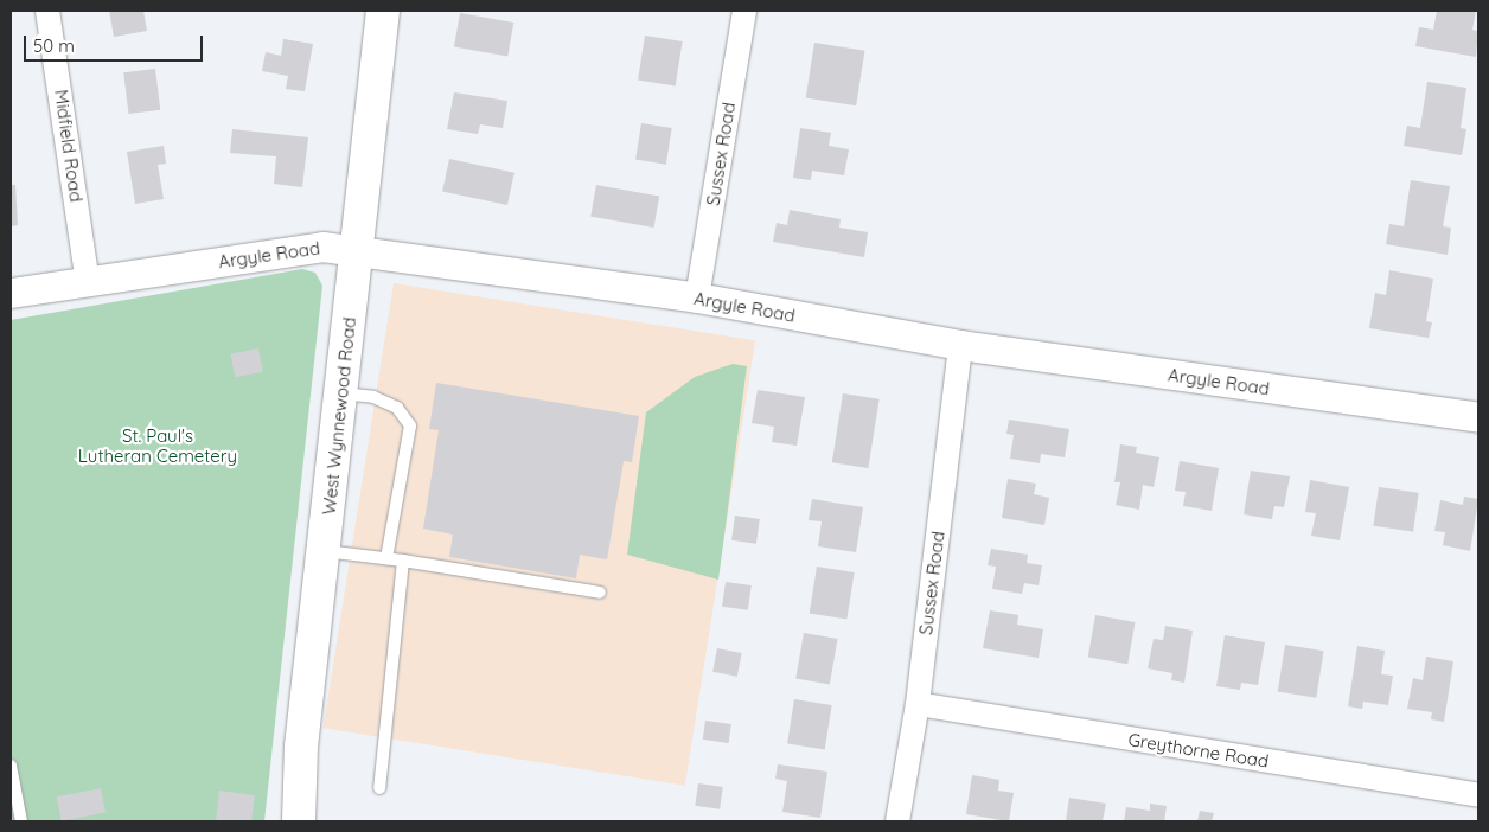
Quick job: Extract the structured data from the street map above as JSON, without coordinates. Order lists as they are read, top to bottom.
{
  "streets": {
    "main road": ["West Wynnewood Road"],
    "street": [
      "Midfield Road",
      "Sussex Road",
      "Argyle Road",
      "Greythorne Road"
    ]
  },
  "crossings": [
    ["Midfield Road", "Argyle Road"],
    ["Sussex Road", "Argyle Road"],
    ["Sussex Road", "Greythorne Road"],
    ["Argyle Road", "West Wynnewood Road"]
  ],
  "parks": ["St. Paul's Lutheran Cemetery"],
  "scale_bar": "50 m"
}
